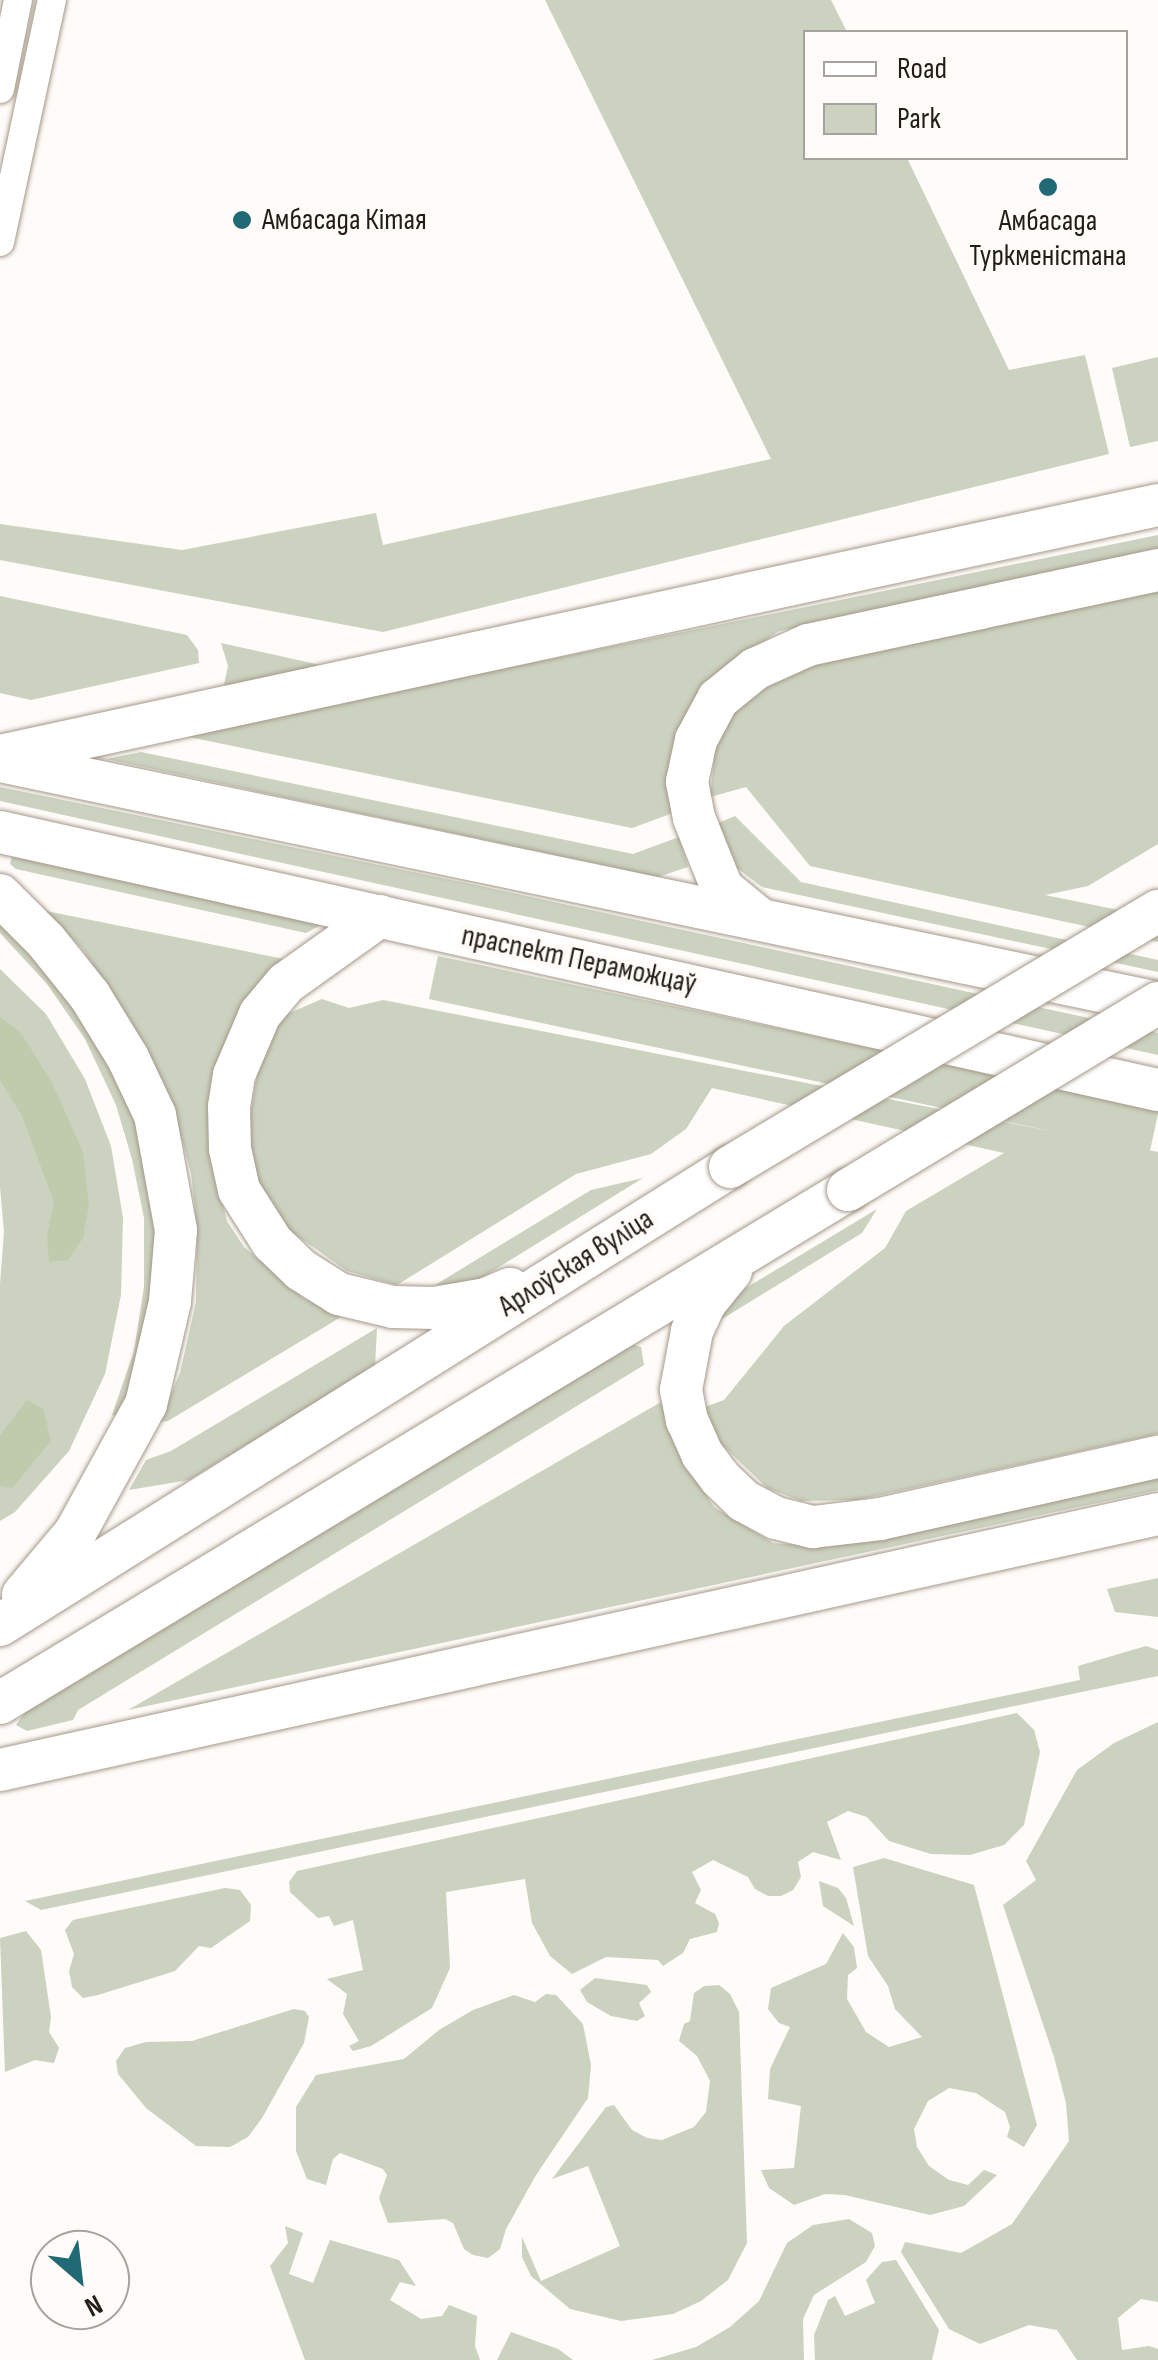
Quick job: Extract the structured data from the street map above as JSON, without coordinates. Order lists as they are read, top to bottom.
{
  "streets": {
    "main road": ["праспект Пераможцаў", "Арлоўская вуліца"]
  },
  "places": ["Амбасада Туркменістана", "Амбасада Кітая"],
  "legend": ["Road", "Park"],
  "north": "bottom right"
}
